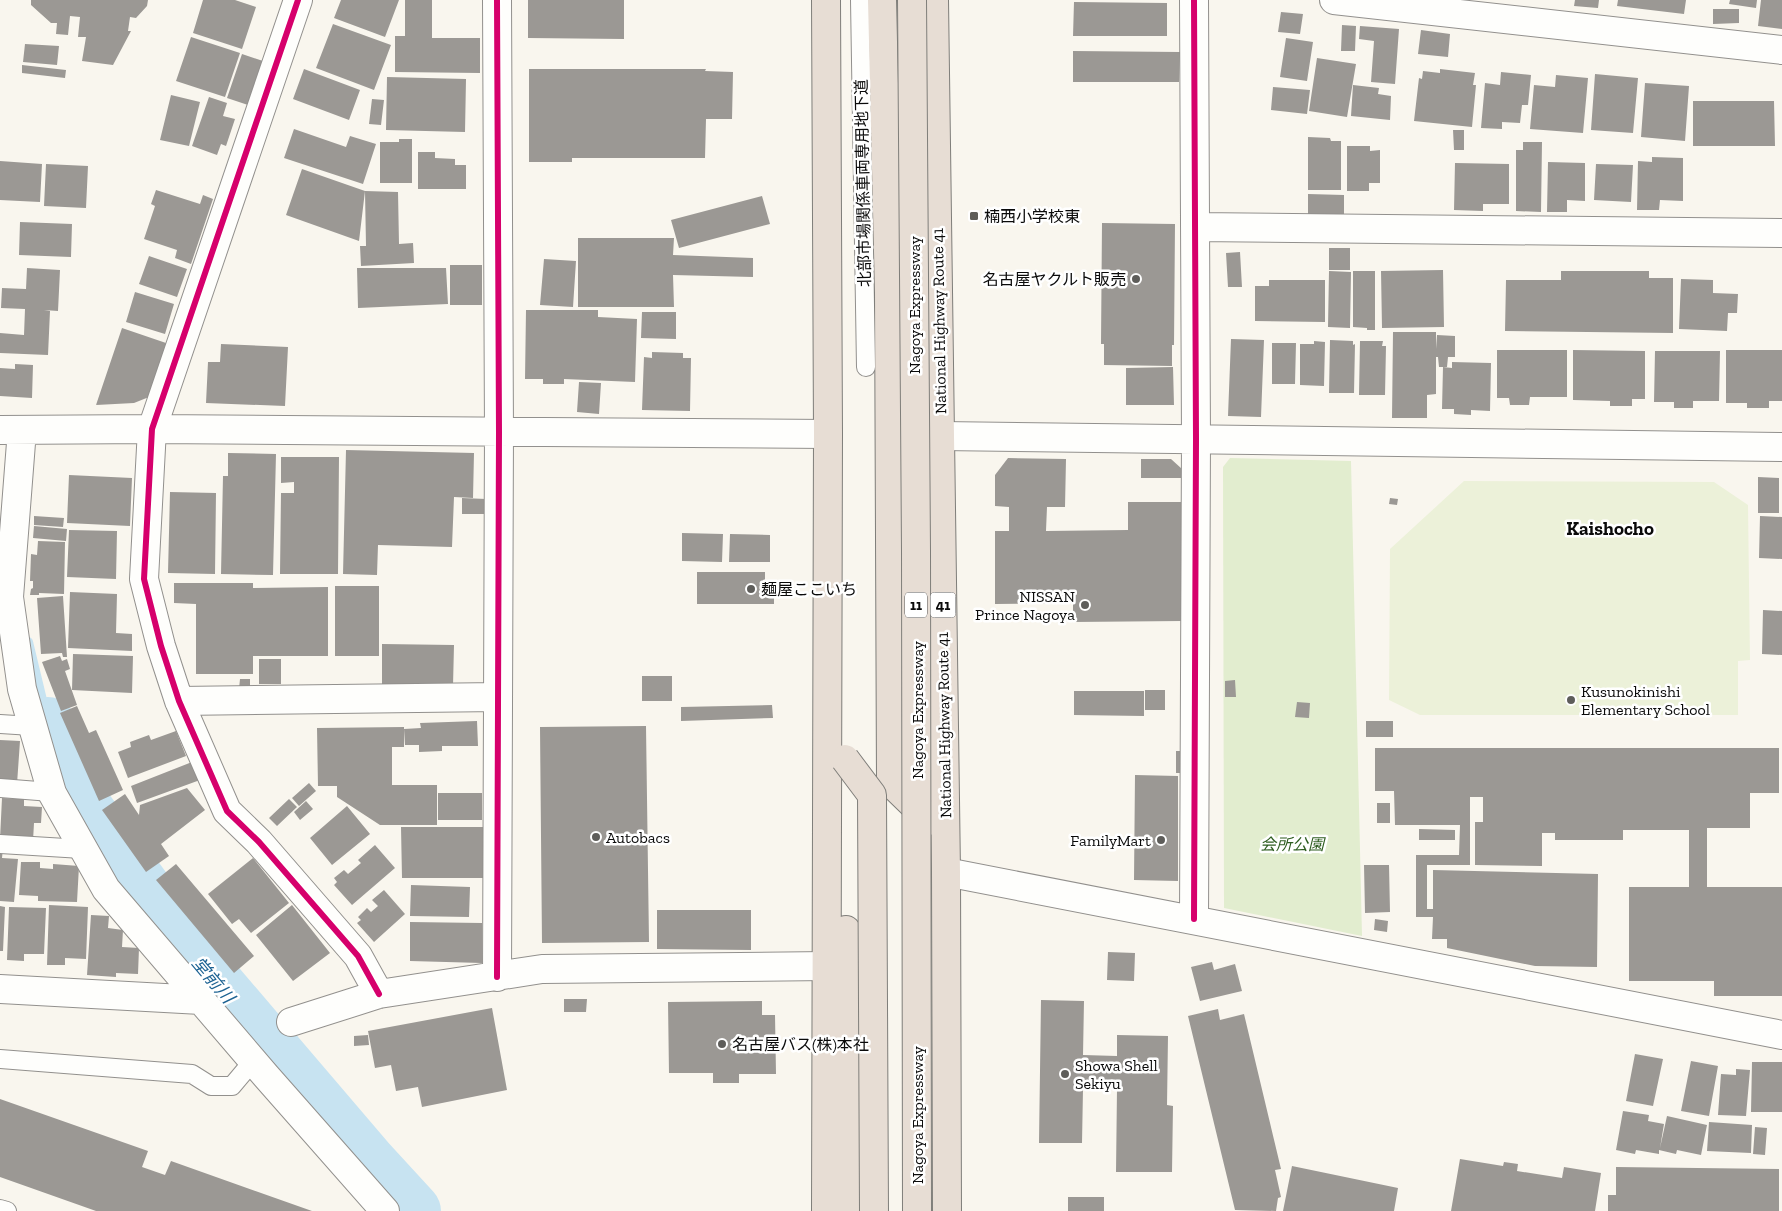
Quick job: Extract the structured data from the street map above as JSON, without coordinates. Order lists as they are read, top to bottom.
{
  "streets": {
    "highway": [
      "Nagoya Expressway",
      "National Highway Route 41",
      "11",
      "41"
    ],
    "lane": ["北部市場関係車両専用地下道"]
  },
  "districts": ["Kaishocho"],
  "water": ["堂前川"],
  "parks": ["会所公園"],
  "places": {
    "transit": ["楠西小学校東"],
    "other": [
      "名古屋ヤクルト販売",
      "麺屋ここいち",
      "NISSAN Prince Nagoya",
      "Kusunokinishi Elementary School",
      "Autobacs",
      "FamilyMart",
      "名古屋バス(株)本社",
      "Showa Shell Sekiyu"
    ]
  }
}
